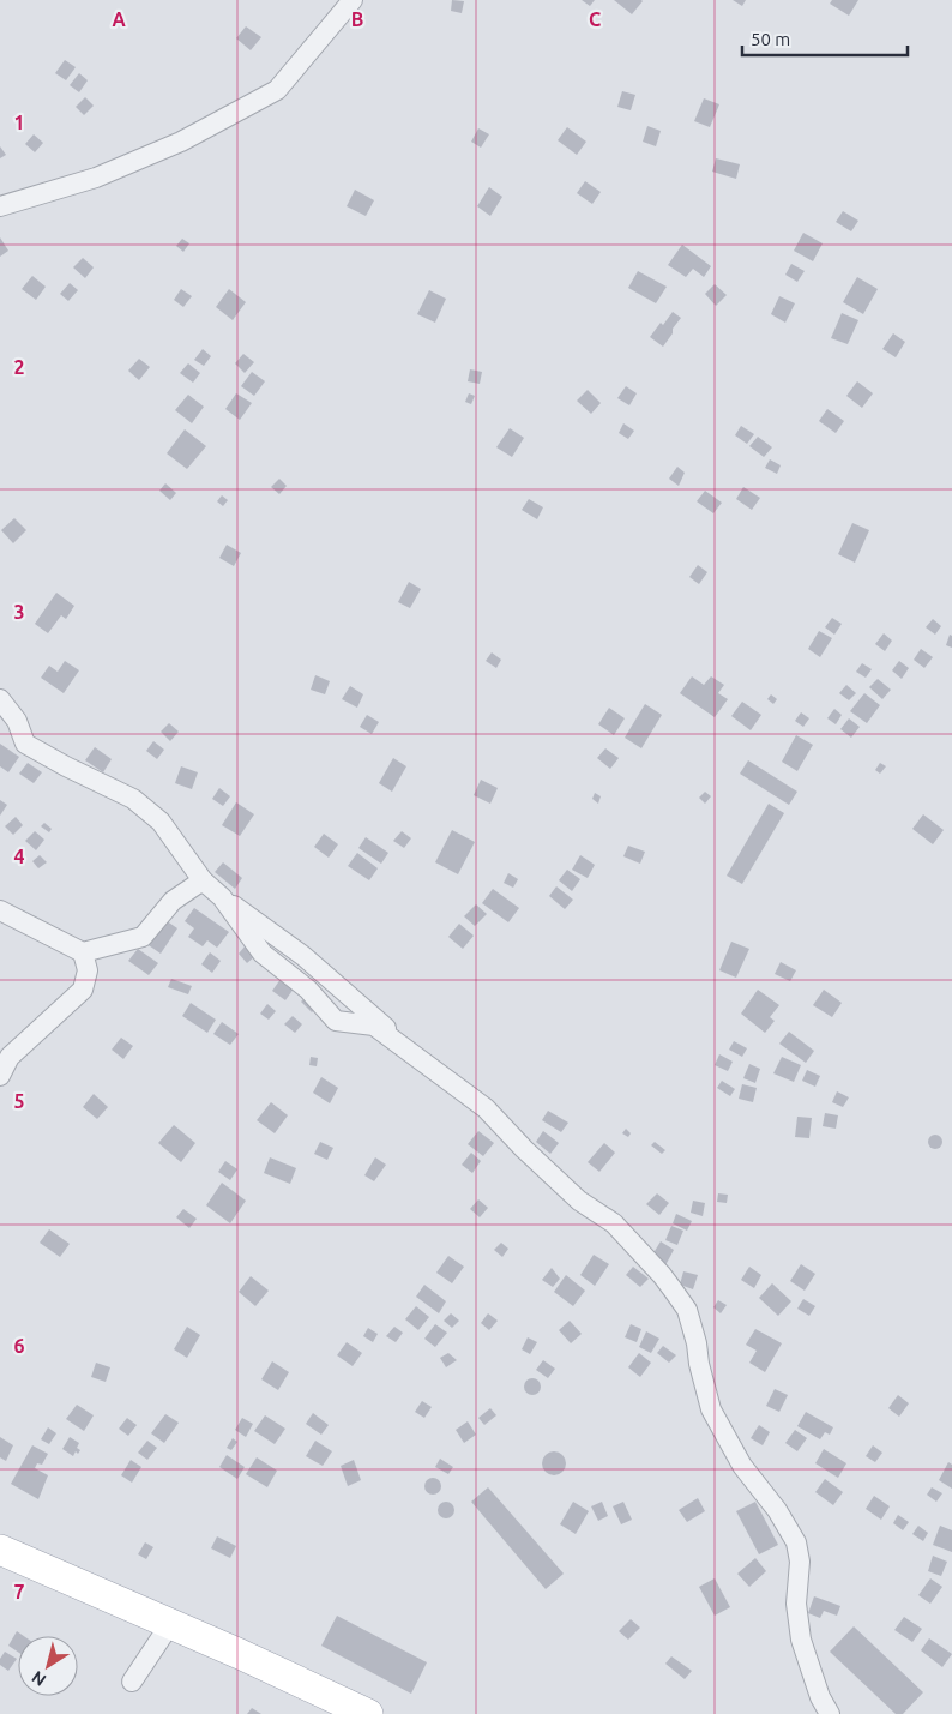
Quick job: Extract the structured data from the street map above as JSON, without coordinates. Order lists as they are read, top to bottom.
{
  "scale_bar": "50 m",
  "north": "bottom left",
  "grid": {
    "columns": ["A", "B", "C"],
    "rows": [
      "1",
      "2",
      "3",
      "4",
      "5",
      "6",
      "7"
    ]
  }
}
